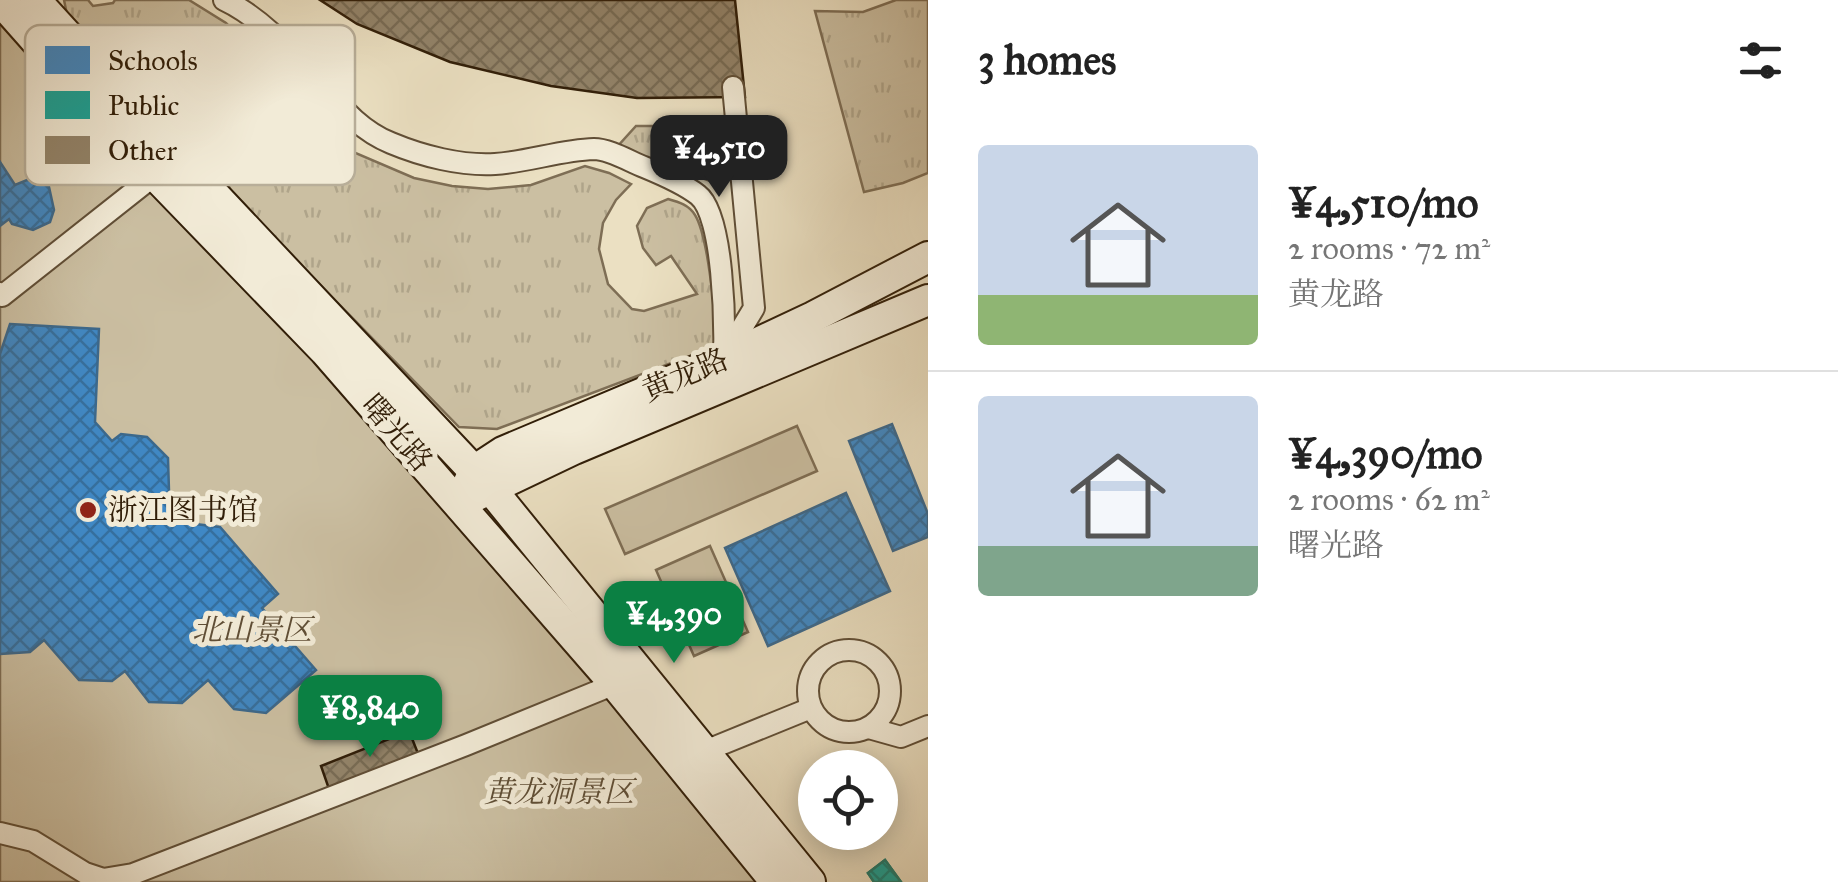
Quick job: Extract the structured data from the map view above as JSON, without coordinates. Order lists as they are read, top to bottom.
{
  "streets": {
    "main road": ["黄龙路", "曙光路"]
  },
  "crossings": [
    ["黄龙路", "曙光路"]
  ],
  "parks": ["北山景区", "黄龙洞景区"],
  "places": ["浙江图书馆"],
  "legend": ["Schools", "Public", "Other"],
  "page": {
    "heading": "3 homes",
    "price": ["¥4,510", "¥4,390", "¥8,840"],
    "list": [
      {
        "name": "¥4,510/mo",
        "note": "2 rooms · 72 m² · 黄龙路"
      },
      {
        "name": "¥4,390/mo",
        "note": "2 rooms · 62 m² · 曙光路"
      }
    ]
  }
}
